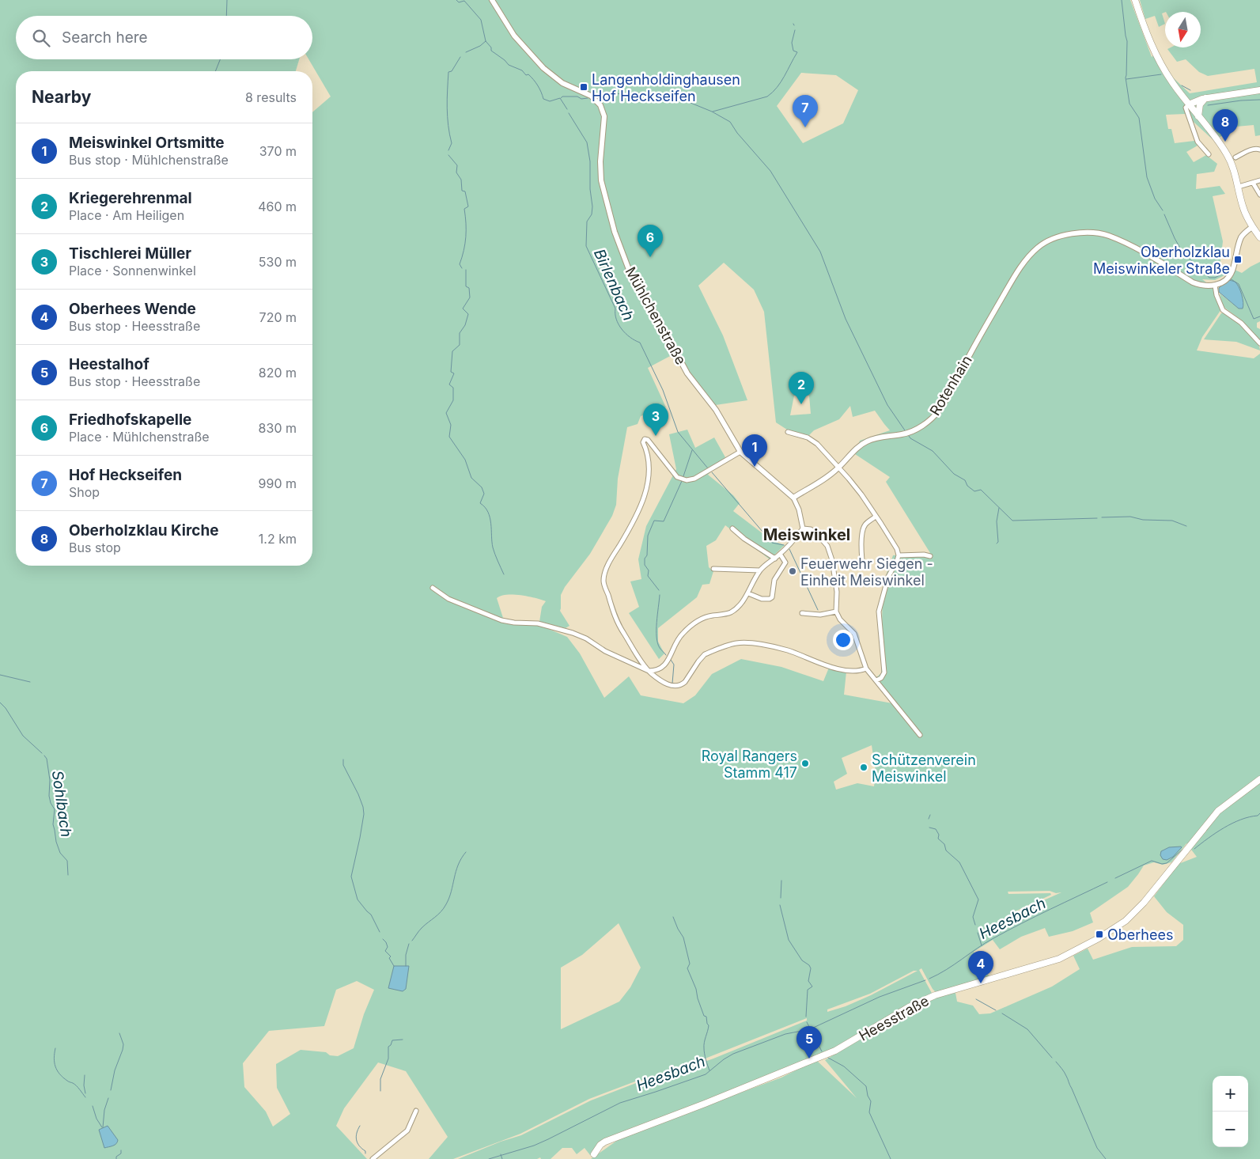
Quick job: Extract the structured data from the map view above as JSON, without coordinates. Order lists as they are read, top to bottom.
{
  "streets": {
    "main road": ["Heesstraße"],
    "street": ["Mühlchenstraße", "Rotenhain"]
  },
  "crossings": [
    ["Mühlchenstraße", "Rotenhain"]
  ],
  "districts": ["Meiswinkel"],
  "water": ["Birlenbach", "Sohlbach", "Heesbach"],
  "places": {
    "transit": ["Langenholdinghausen Hof Heckseifen", "Oberholzklau Meiswinkeler Straße", "Oberhees"],
    "other": ["Feuerwehr Siegen - Einheit Meiswinkel", "Royal Rangers Stamm 417", "Schützenverein Meiswinkel"]
  },
  "north": "bottom",
  "page": {
    "search": "Search here",
    "heading": ["Nearby", "8 results"],
    "pins": [
      "7",
      "8",
      "6",
      "2",
      "3",
      "1",
      "4",
      "5"
    ],
    "list": [
      {
        "mark": "1",
        "name": "Meiswinkel Ortsmitte",
        "note": "Bus stop · Mühlchenstraße",
        "value": "370 m"
      },
      {
        "mark": "2",
        "name": "Kriegerehrenmal",
        "note": "Place · Am Heiligen",
        "value": "460 m"
      },
      {
        "mark": "3",
        "name": "Tischlerei Müller",
        "note": "Place · Sonnenwinkel",
        "value": "530 m"
      },
      {
        "mark": "4",
        "name": "Oberhees Wende",
        "note": "Bus stop · Heesstraße",
        "value": "720 m"
      },
      {
        "mark": "5",
        "name": "Heestalhof",
        "note": "Bus stop · Heesstraße",
        "value": "820 m"
      },
      {
        "mark": "6",
        "name": "Friedhofskapelle",
        "note": "Place · Mühlchenstraße",
        "value": "830 m"
      },
      {
        "mark": "7",
        "name": "Hof Heckseifen",
        "note": "Shop",
        "value": "990 m"
      },
      {
        "mark": "8",
        "name": "Oberholzklau Kirche",
        "note": "Bus stop",
        "value": "1.2 km"
      }
    ],
    "map_buttons": ["+", "−"]
  }
}
